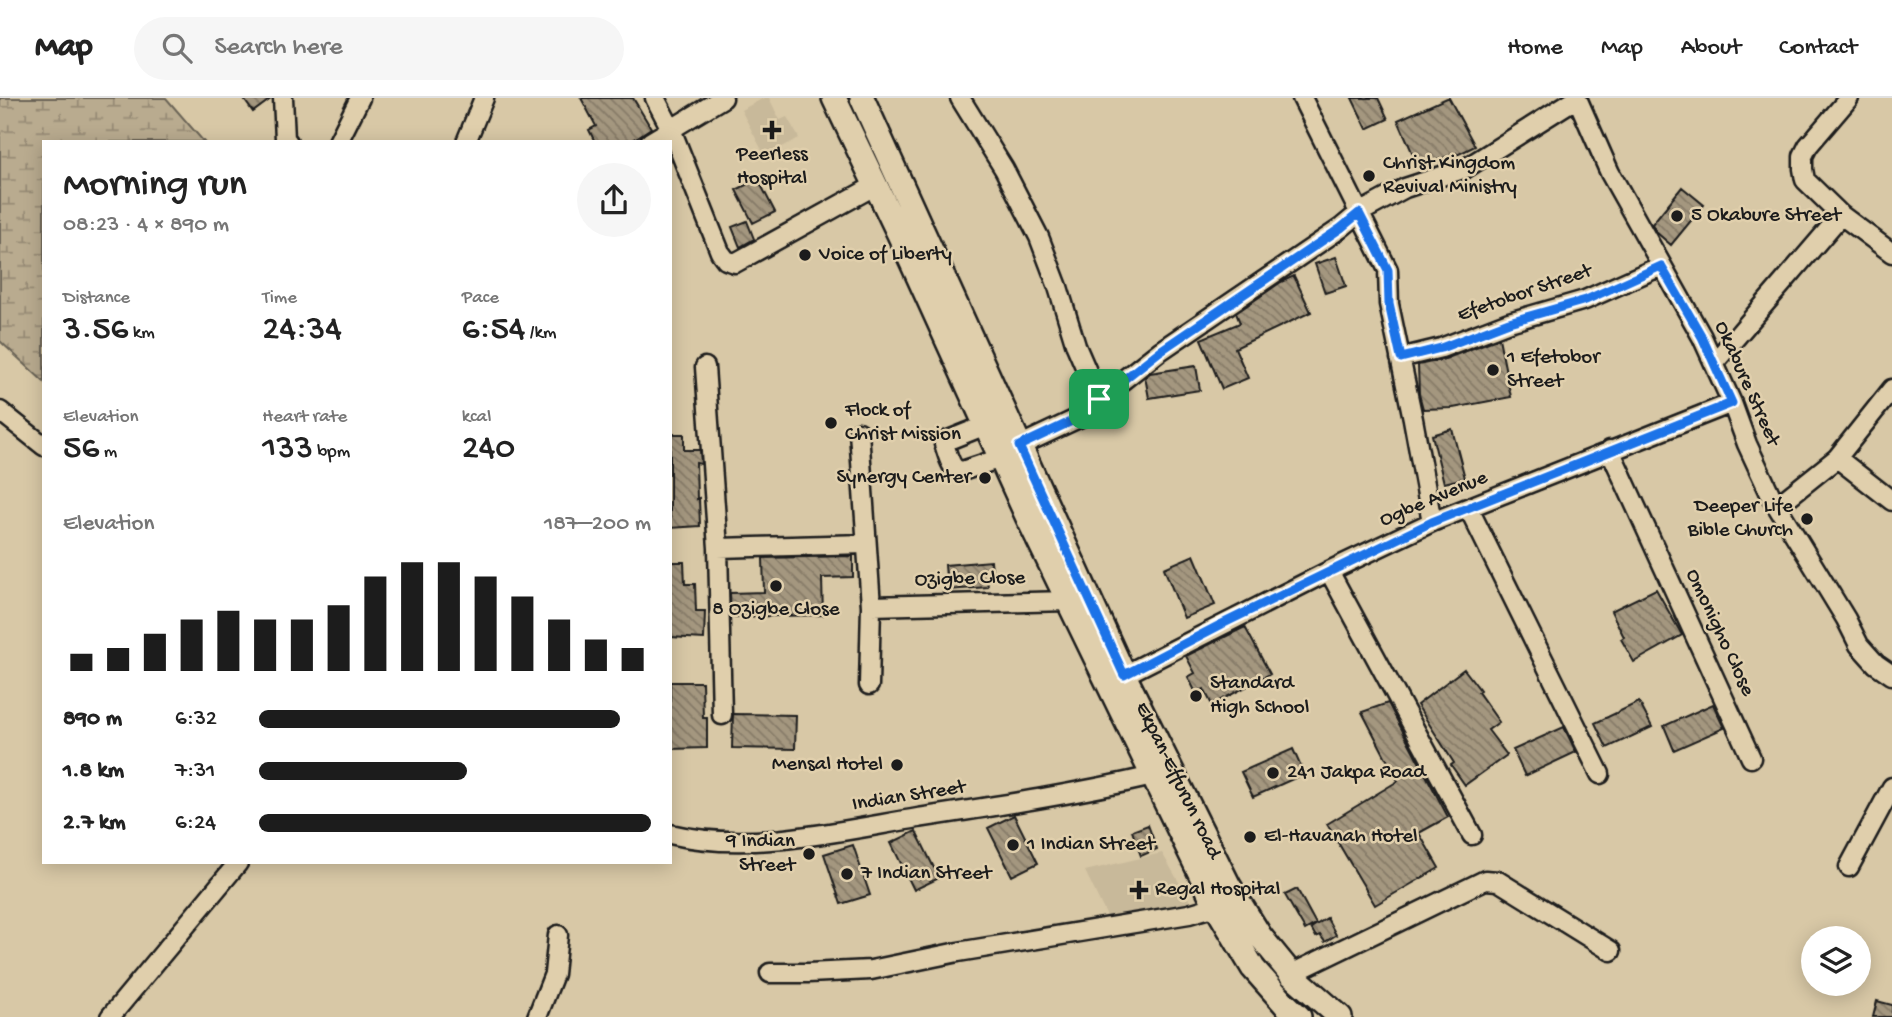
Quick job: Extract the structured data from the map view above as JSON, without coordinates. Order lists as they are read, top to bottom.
{
  "streets": {
    "main road": ["Ekpan-Effurun road"],
    "street": [
      "Efetobor Street",
      "Okabure Street",
      "Ogbe Avenue",
      "Ozigbe Close",
      "Omonigho Close",
      "Indian Street"
    ]
  },
  "crossings": [
    ["Efetobor Street", "Okabure Street"],
    ["Okabure Street", "Ogbe Avenue"],
    ["Ogbe Avenue", "Omonigho Close"],
    ["Ogbe Avenue", "Ekpan-Effurun road"]
  ],
  "places": {
    "health": ["Peerless Hospital", "Regal Hospital"],
    "other": [
      "Christ Kingdom Revival Ministry",
      "5 Okabure Street",
      "Voice of Liberty",
      "1 Efetobor Street",
      "Flock of Christ Mission",
      "Synergy Center",
      "Deeper Life Bible Church",
      "8 Ozigbe Close",
      "Standard High School",
      "Mensal Hotel",
      "241 Jakpa Road",
      "El-Havanah Hotel",
      "1 Indian Street",
      "9 Indian Street",
      "7 Indian Street"
    ]
  },
  "page": {
    "header": "Map",
    "search": "Search here",
    "nav": [
      "Home",
      "Map",
      "About",
      "Contact"
    ],
    "heading": ["Morning run", "08:23 · 4 × 890 m"],
    "stats": [
      ["Distance", "3.56 km"],
      ["Time", "24:34"],
      ["Pace", "6:54 /km"],
      ["Elevation", "56 m"],
      ["Heart rate", "133 bpm"],
      ["kcal", "240"]
    ],
    "chart": ["Elevation", "187–200 m"],
    "list": [
      {
        "name": "890 m",
        "note": "6:32"
      },
      {
        "name": "1.8 km",
        "note": "7:31"
      },
      {
        "name": "2.7 km",
        "note": "6:24"
      }
    ]
  }
}
